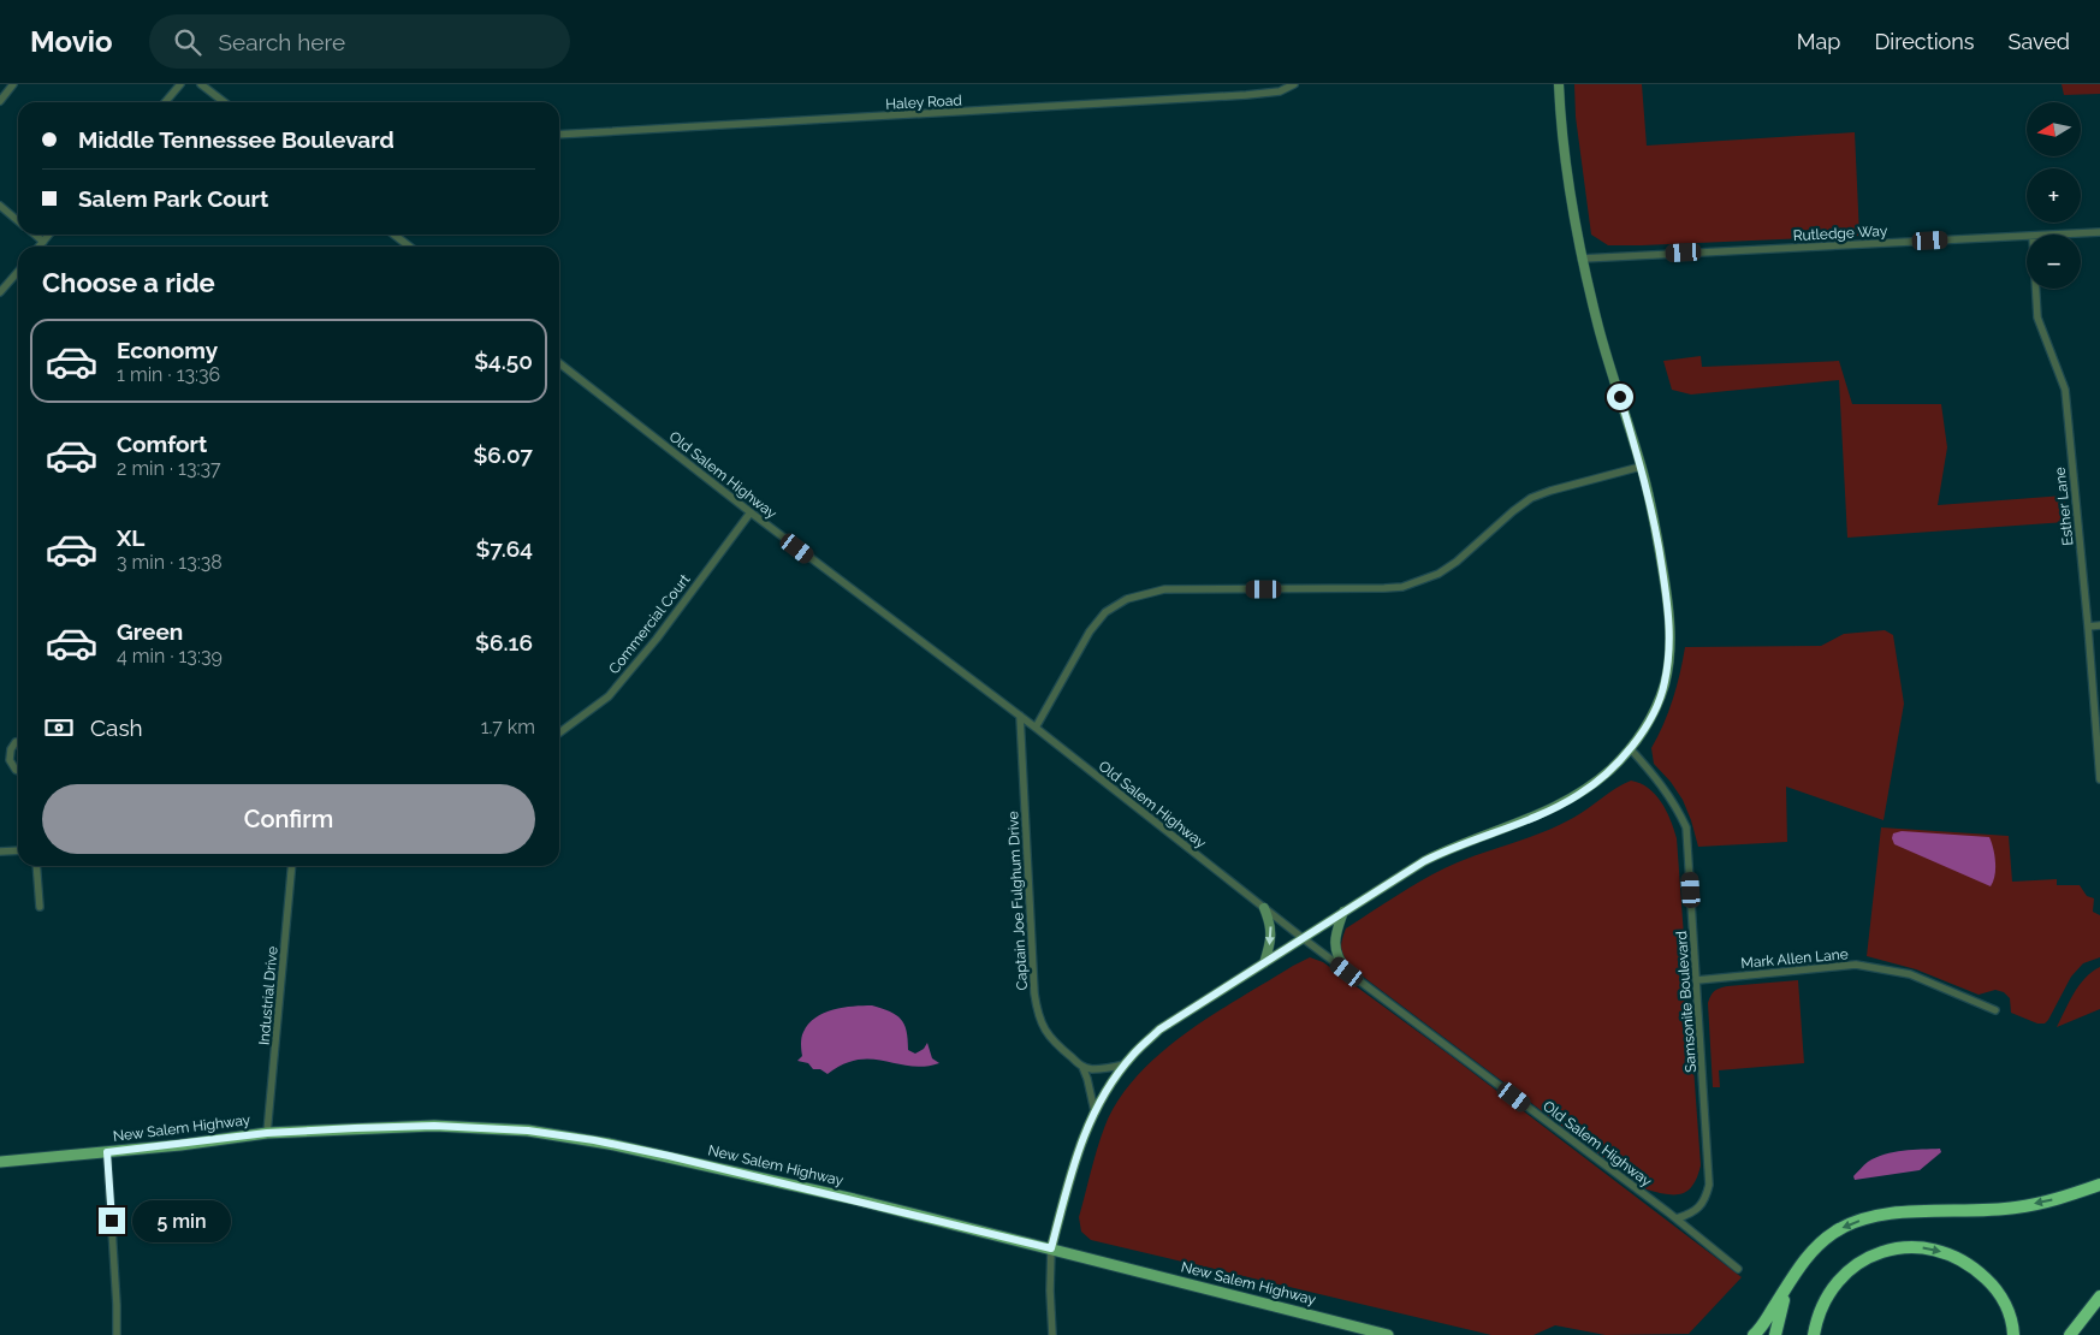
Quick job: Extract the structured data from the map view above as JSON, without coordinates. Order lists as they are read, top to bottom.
{
  "streets": {
    "main road": ["New Salem Highway"],
    "street": [
      "Haley Road",
      "Rutledge Way",
      "Old Salem Highway",
      "Esther Lane",
      "Commercial Court",
      "Captain Joe Fulghum Drive",
      "Mark Allen Lane",
      "Industrial Drive",
      "Samsonite Boulevard"
    ]
  },
  "crossings": [
    ["Old Salem Highway", "Commercial Court"],
    ["Old Salem Highway", "Captain Joe Fulghum Drive"],
    ["Old Salem Highway", "Samsonite Boulevard"],
    ["Mark Allen Lane", "Samsonite Boulevard"],
    ["Industrial Drive", "New Salem Highway"]
  ],
  "north": "left",
  "page": {
    "header": "Movio",
    "search": "Search here",
    "nav": ["Map", "Directions", "Saved"],
    "map_buttons": ["+", "−"],
    "banner": ["Middle Tennessee Boulevard", "Salem Park Court"],
    "heading": "Choose a ride",
    "list": [
      {
        "name": "Economy",
        "note": "1 min · 13:36",
        "value": "$4.50"
      },
      {
        "name": "Comfort",
        "note": "2 min · 13:37",
        "value": "$6.07"
      },
      {
        "name": "XL",
        "note": "3 min · 13:38",
        "value": "$7.64"
      },
      {
        "name": "Green",
        "note": "4 min · 13:39",
        "value": "$6.16"
      }
    ],
    "pay": ["Cash", "1.7 km"],
    "buttons": "Confirm",
    "bubble": "5 min"
  }
}
